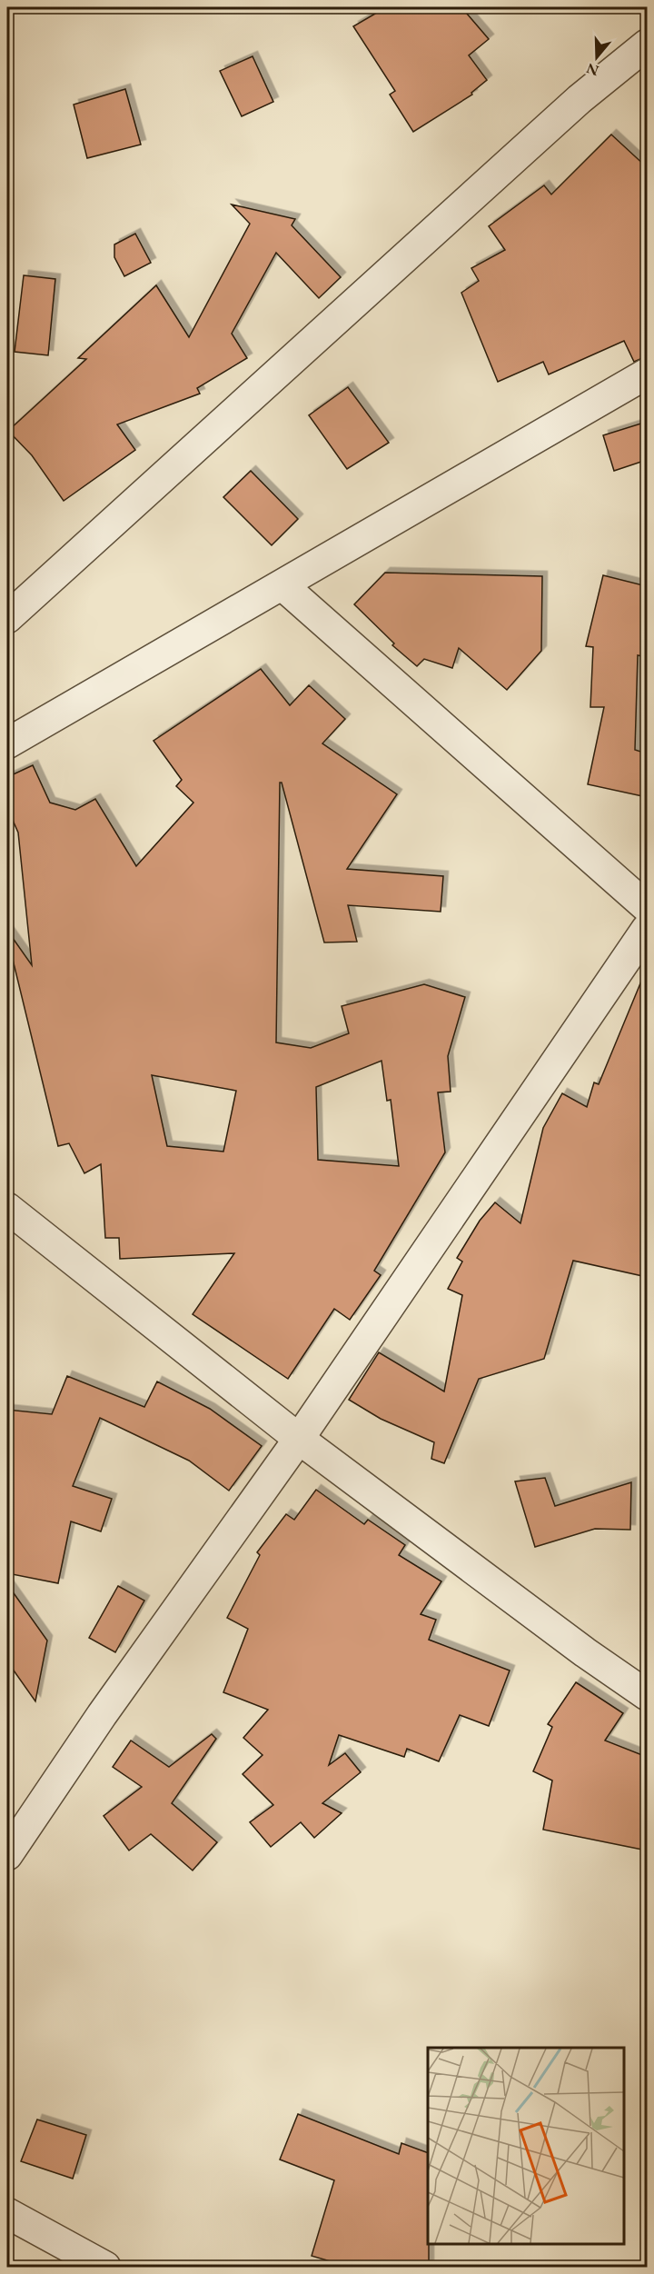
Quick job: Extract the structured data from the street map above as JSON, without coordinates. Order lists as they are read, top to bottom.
{
  "north": "bottom"
}
